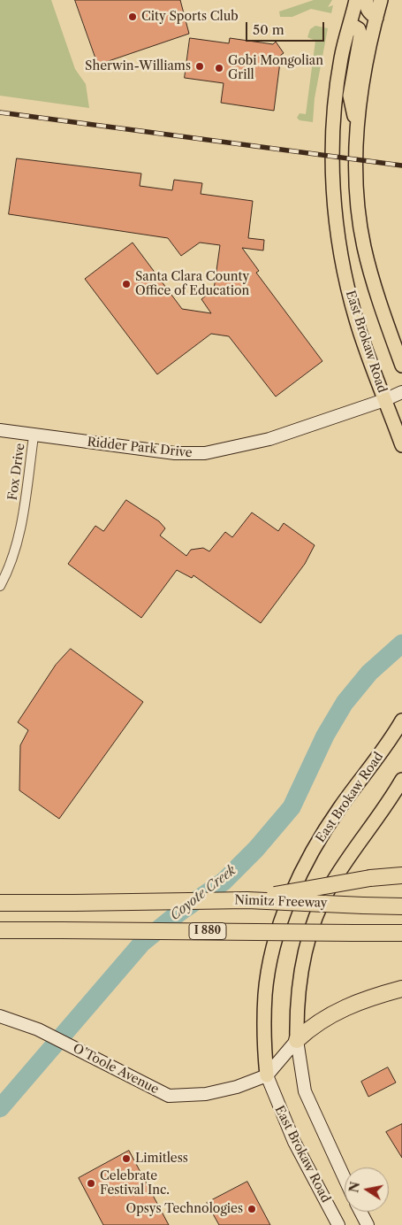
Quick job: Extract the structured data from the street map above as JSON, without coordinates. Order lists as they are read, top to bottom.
{
  "streets": {
    "highway": ["Nimitz Freeway", "I 880"],
    "main road": ["East Brokaw Road"],
    "street": ["Ridder Park Drive", "Fox Drive", "O’Toole Avenue"]
  },
  "crossings": [
    ["East Brokaw Road", "Ridder Park Drive"],
    ["East Brokaw Road", "O’Toole Avenue"],
    ["Ridder Park Drive", "Fox Drive"]
  ],
  "water": ["Coyote Creek"],
  "places": [
    "City Sports Club",
    "Sherwin-Williams",
    "Gobi Mongolian Grill",
    "Santa Clara County Office of Education",
    "Limitless",
    "Celebrate Festival Inc.",
    "Opsys Technologies"
  ],
  "scale_bar": "50 m",
  "north": "left"
}
